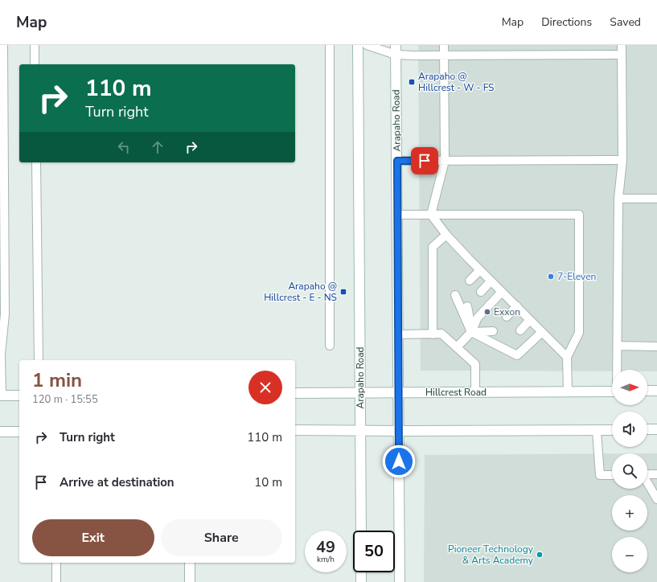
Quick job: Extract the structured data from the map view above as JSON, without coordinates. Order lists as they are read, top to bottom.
{
  "streets": {
    "main road": ["Arapaho Road", "Hillcrest Road"]
  },
  "crossings": [
    ["Arapaho Road", "Hillcrest Road"]
  ],
  "places": {
    "transit": ["Arapaho @ Hillcrest - W - FS", "Arapaho @ Hillcrest - E - NS"],
    "other": ["7-Eleven", "Exxon", "Pioneer Technology & Arts Academy"]
  },
  "north": "right",
  "page": {
    "header": "Map",
    "nav": ["Map", "Directions", "Saved"],
    "turn": ["110 m", "Turn right"],
    "heading": ["1 min", "120 m · 15:55"],
    "map_buttons": ["+", "−"],
    "list": [
      {
        "name": "Turn right",
        "value": "110 m"
      },
      {
        "name": "Arrive at destination",
        "value": "10 m"
      }
    ],
    "buttons": ["Exit", "Share"],
    "speed": "49 km/h",
    "limit": "50"
  }
}
